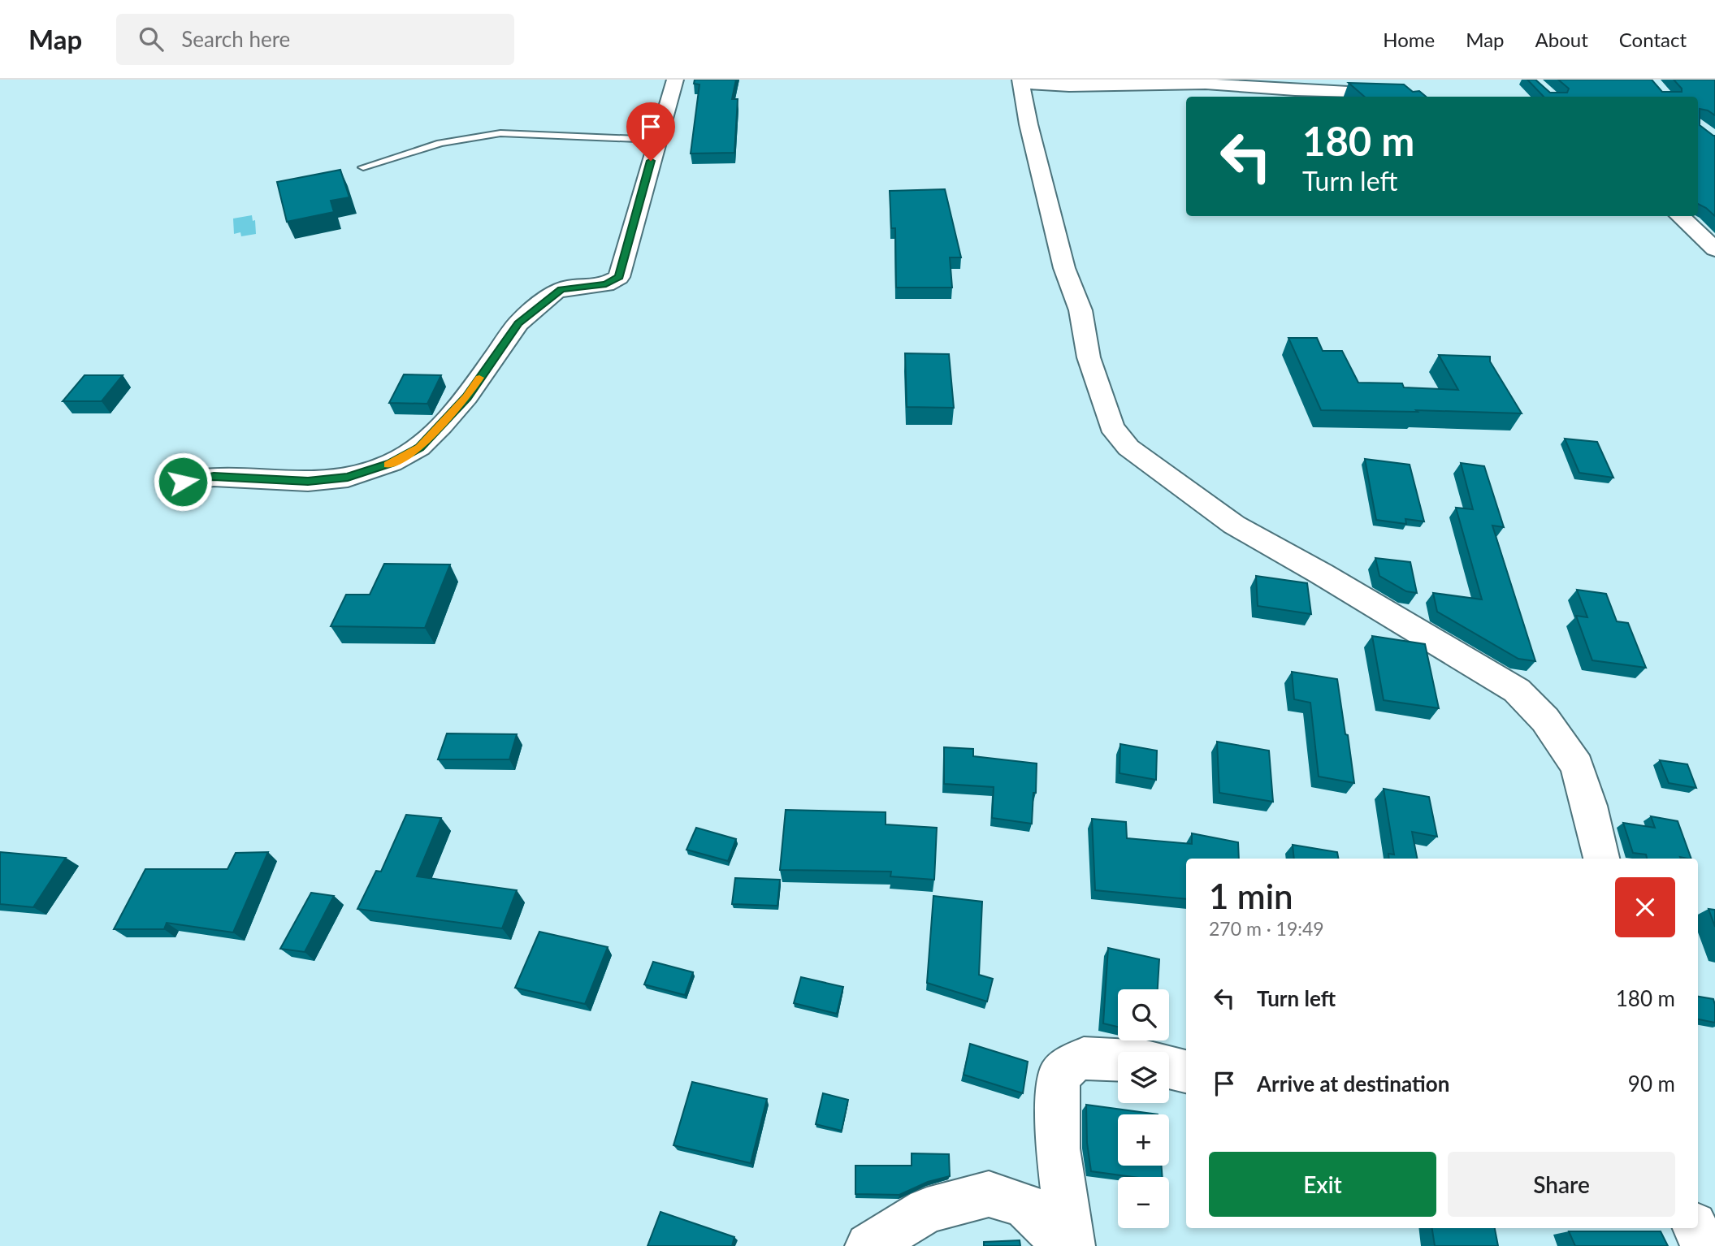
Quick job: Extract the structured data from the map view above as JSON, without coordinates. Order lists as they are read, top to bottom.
{
  "page": {
    "header": "Map",
    "search": "Search here",
    "nav": [
      "Home",
      "Map",
      "About",
      "Contact"
    ],
    "turn": ["180 m", "Turn left"],
    "heading": ["1 min", "270 m · 19:49"],
    "list": [
      {
        "name": "Turn left",
        "value": "180 m"
      },
      {
        "name": "Arrive at destination",
        "value": "90 m"
      }
    ],
    "map_buttons": ["+", "−"],
    "buttons": ["Exit", "Share"]
  }
}
